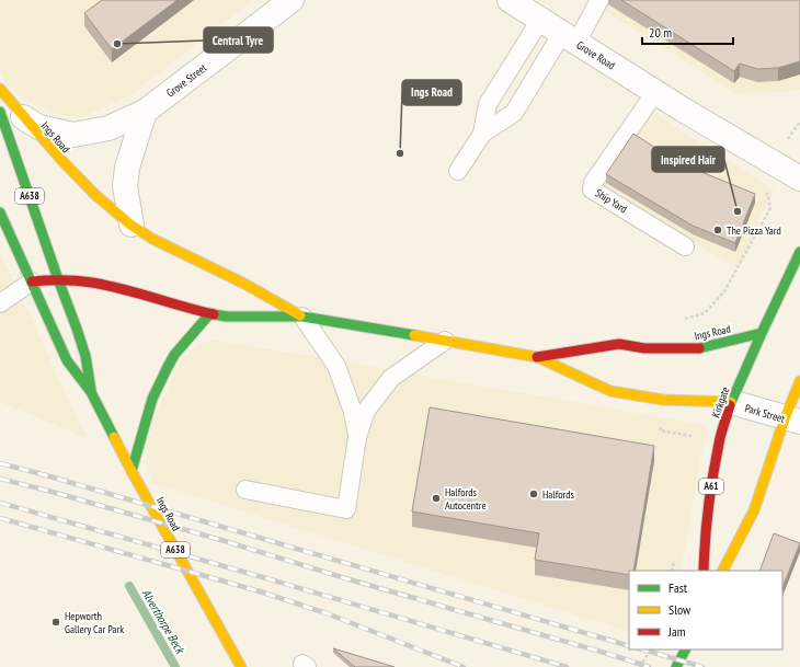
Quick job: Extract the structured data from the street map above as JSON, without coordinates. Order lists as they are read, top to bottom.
{
  "streets": {
    "highway": [
      "Ings Road",
      "A638",
      "Kirkgate",
      "A61"
    ],
    "street": ["Grove Road", "Grove Street", "Park Street"],
    "lane": ["Ship Yard"]
  },
  "crossings": [
    ["Grove Road", "Ship Yard"],
    ["Grove Street", "Ings Road"],
    ["Ings Road", "Kirkgate"],
    ["Ings Road", "Park Street"],
    ["Kirkgate", "Park Street"]
  ],
  "water": ["Alverthorpe Beck"],
  "places": [
    "Central Tyre",
    "Ings Road",
    "Inspired Hair",
    "The Pizza Yard",
    "Halfords",
    "Halfords Autocentre",
    "Hepworth Gallery Car Park"
  ],
  "legend": ["Fast", "Slow", "Jam"],
  "scale_bar": "20 m"
}
